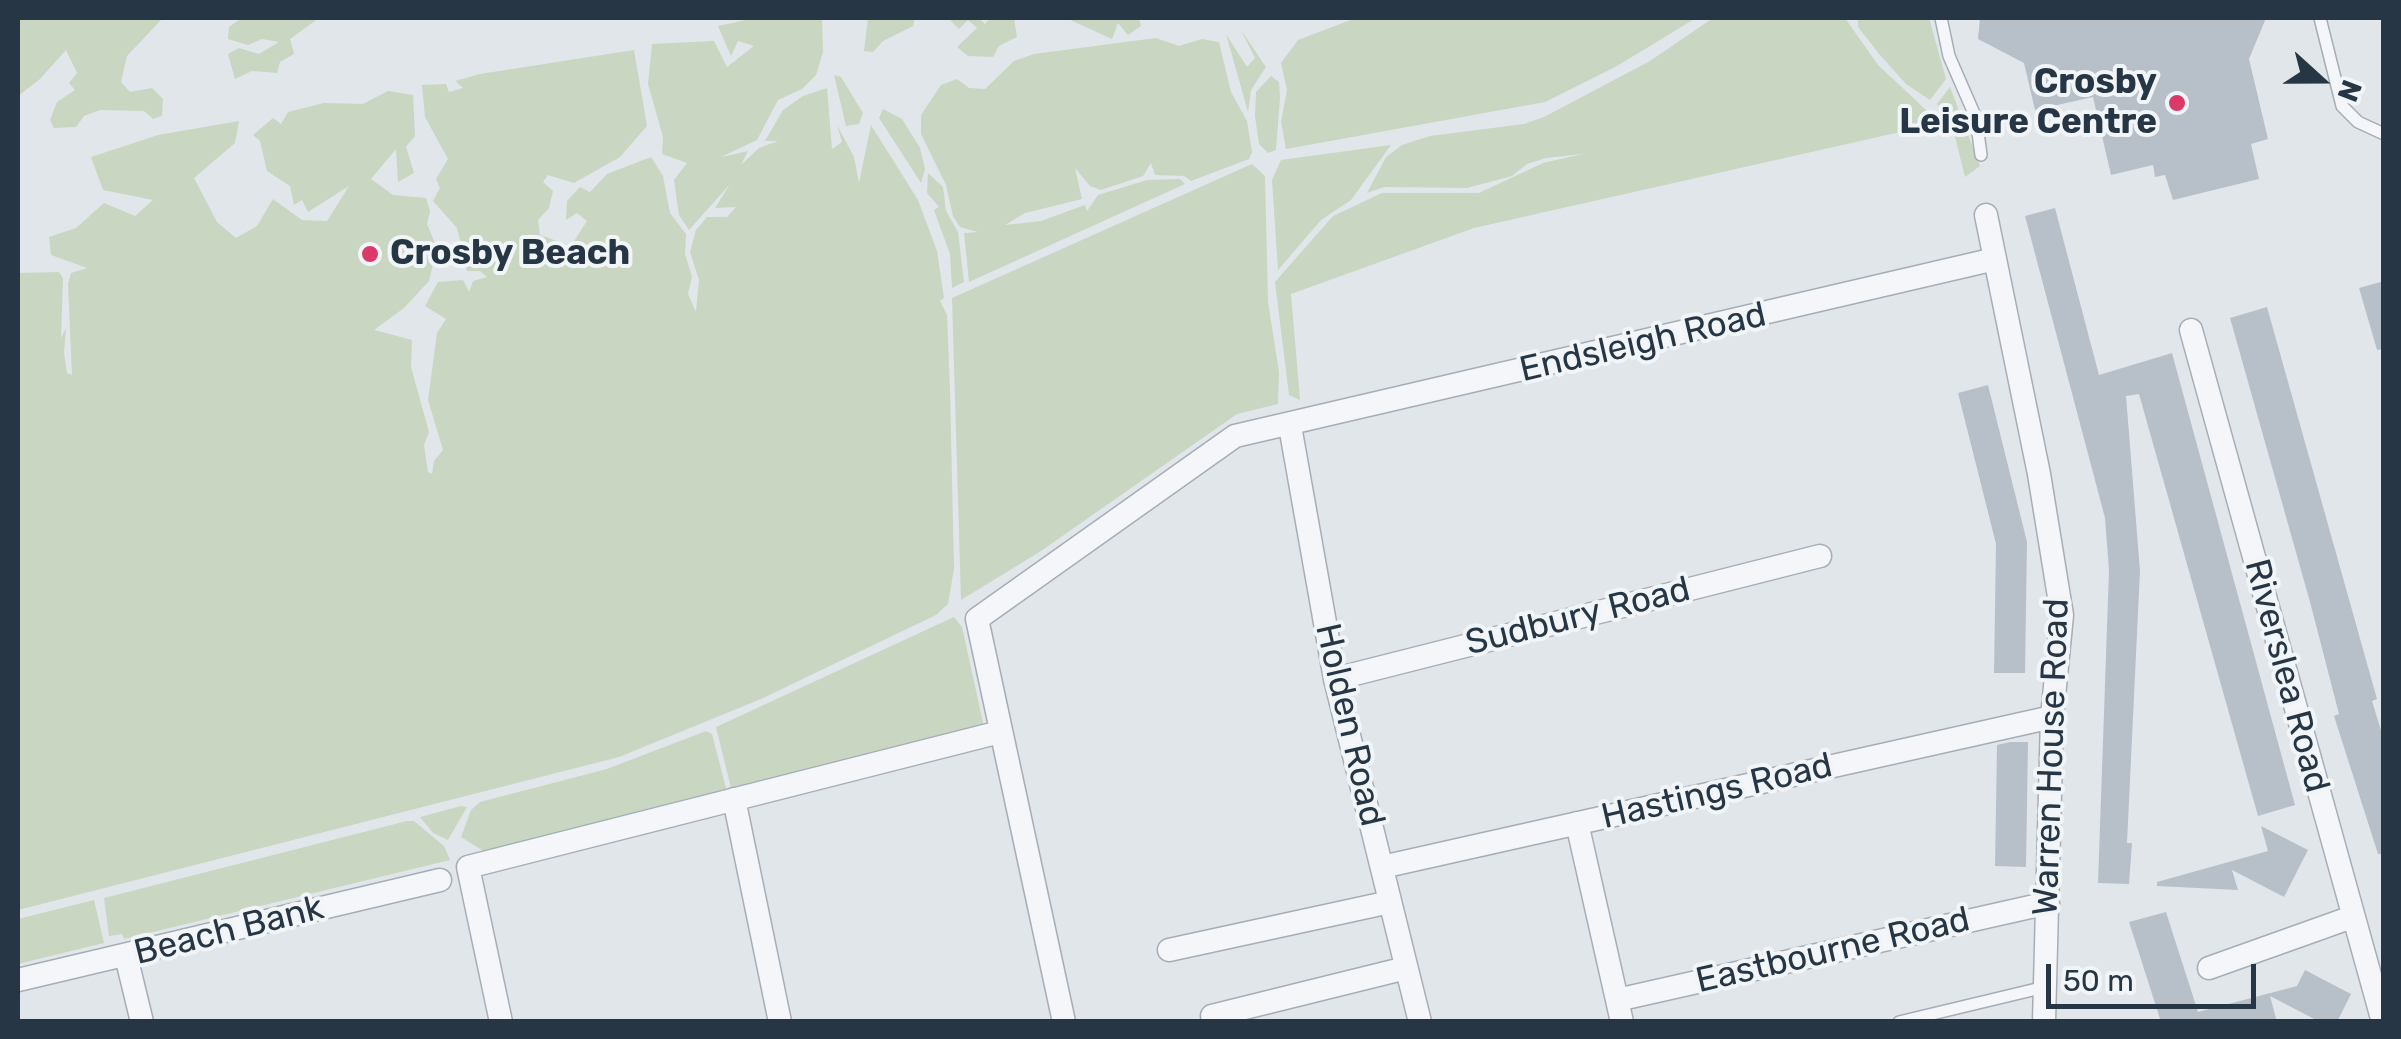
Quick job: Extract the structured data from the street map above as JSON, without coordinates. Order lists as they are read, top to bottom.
{
  "streets": {
    "street": [
      "Endsleigh Road",
      "Sudbury Road",
      "Riverslea Road",
      "Holden Road",
      "Warren House Road",
      "Hastings Road",
      "Beach Bank",
      "Eastbourne Road"
    ]
  },
  "crossings": [
    ["Endsleigh Road", "Holden Road"],
    ["Endsleigh Road", "Warren House Road"],
    ["Sudbury Road", "Holden Road"],
    ["Holden Road", "Hastings Road"],
    ["Warren House Road", "Hastings Road"],
    ["Warren House Road", "Eastbourne Road"]
  ],
  "places": ["Crosby Leisure Centre", "Crosby Beach"],
  "scale_bar": "50 m",
  "north": "right"
}
